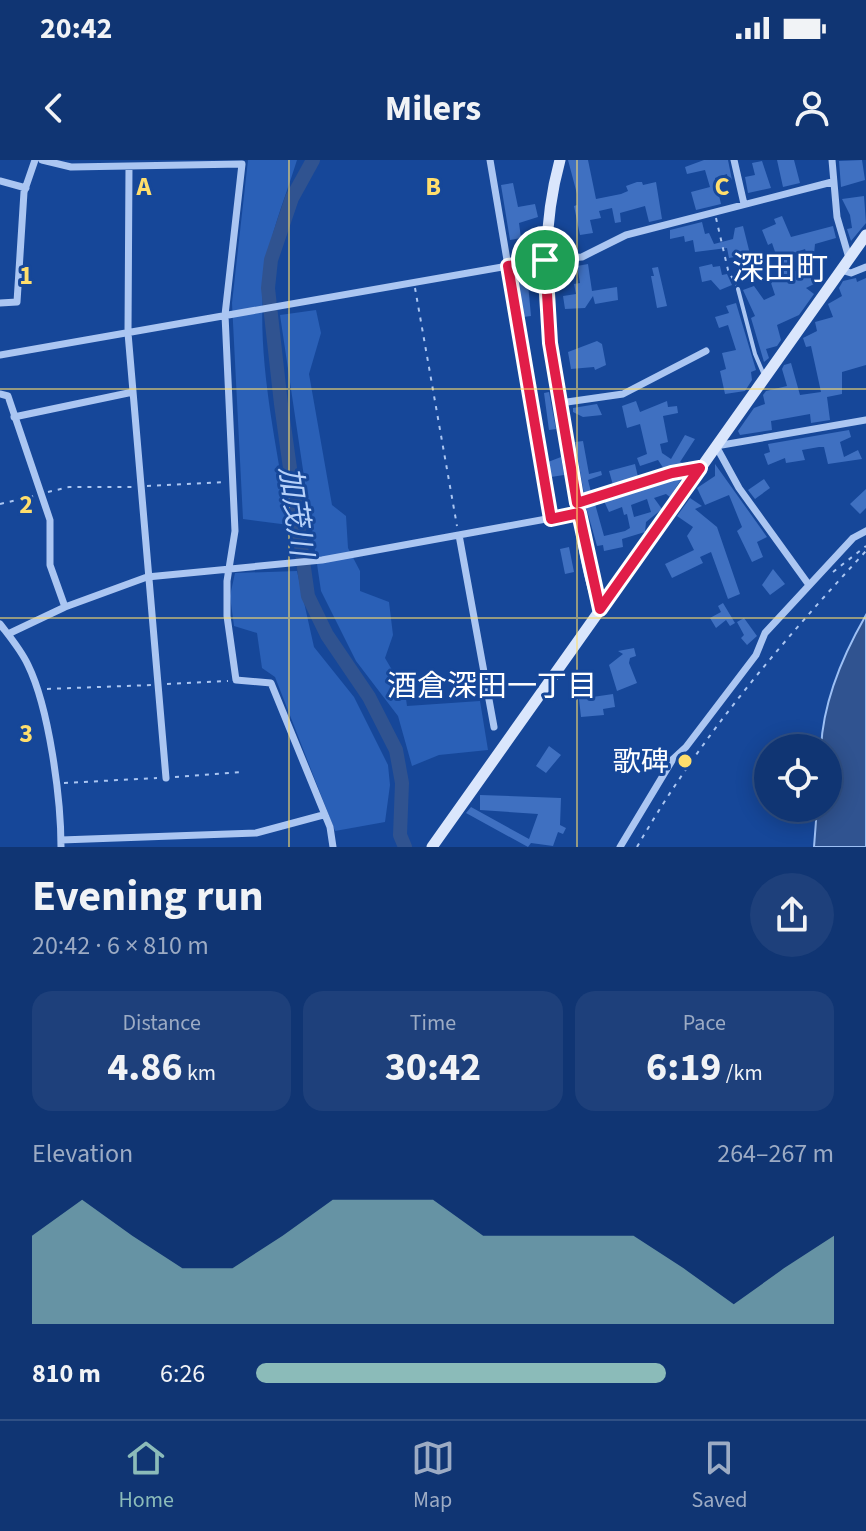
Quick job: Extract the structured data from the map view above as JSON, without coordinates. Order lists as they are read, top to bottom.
{
  "districts": ["深田町", "酒倉深田一丁目"],
  "water": ["加茂川"],
  "places": ["歌碑"],
  "page": {
    "status": "20:42",
    "header": "Milers",
    "heading": ["Evening run", "20:42 · 6 × 810 m"],
    "stats": [
      ["Distance", "4.86 km"],
      ["Time", "30:42"],
      ["Pace", "6:19 /km"]
    ],
    "chart": ["Elevation", "264–267 m"],
    "list": [
      {
        "name": "810 m",
        "note": "6:26"
      }
    ],
    "tabs": ["Home", "Map", "Saved"]
  },
  "grid": {
    "columns": ["A", "B", "C"],
    "rows": ["1", "2", "3"]
  }
}
